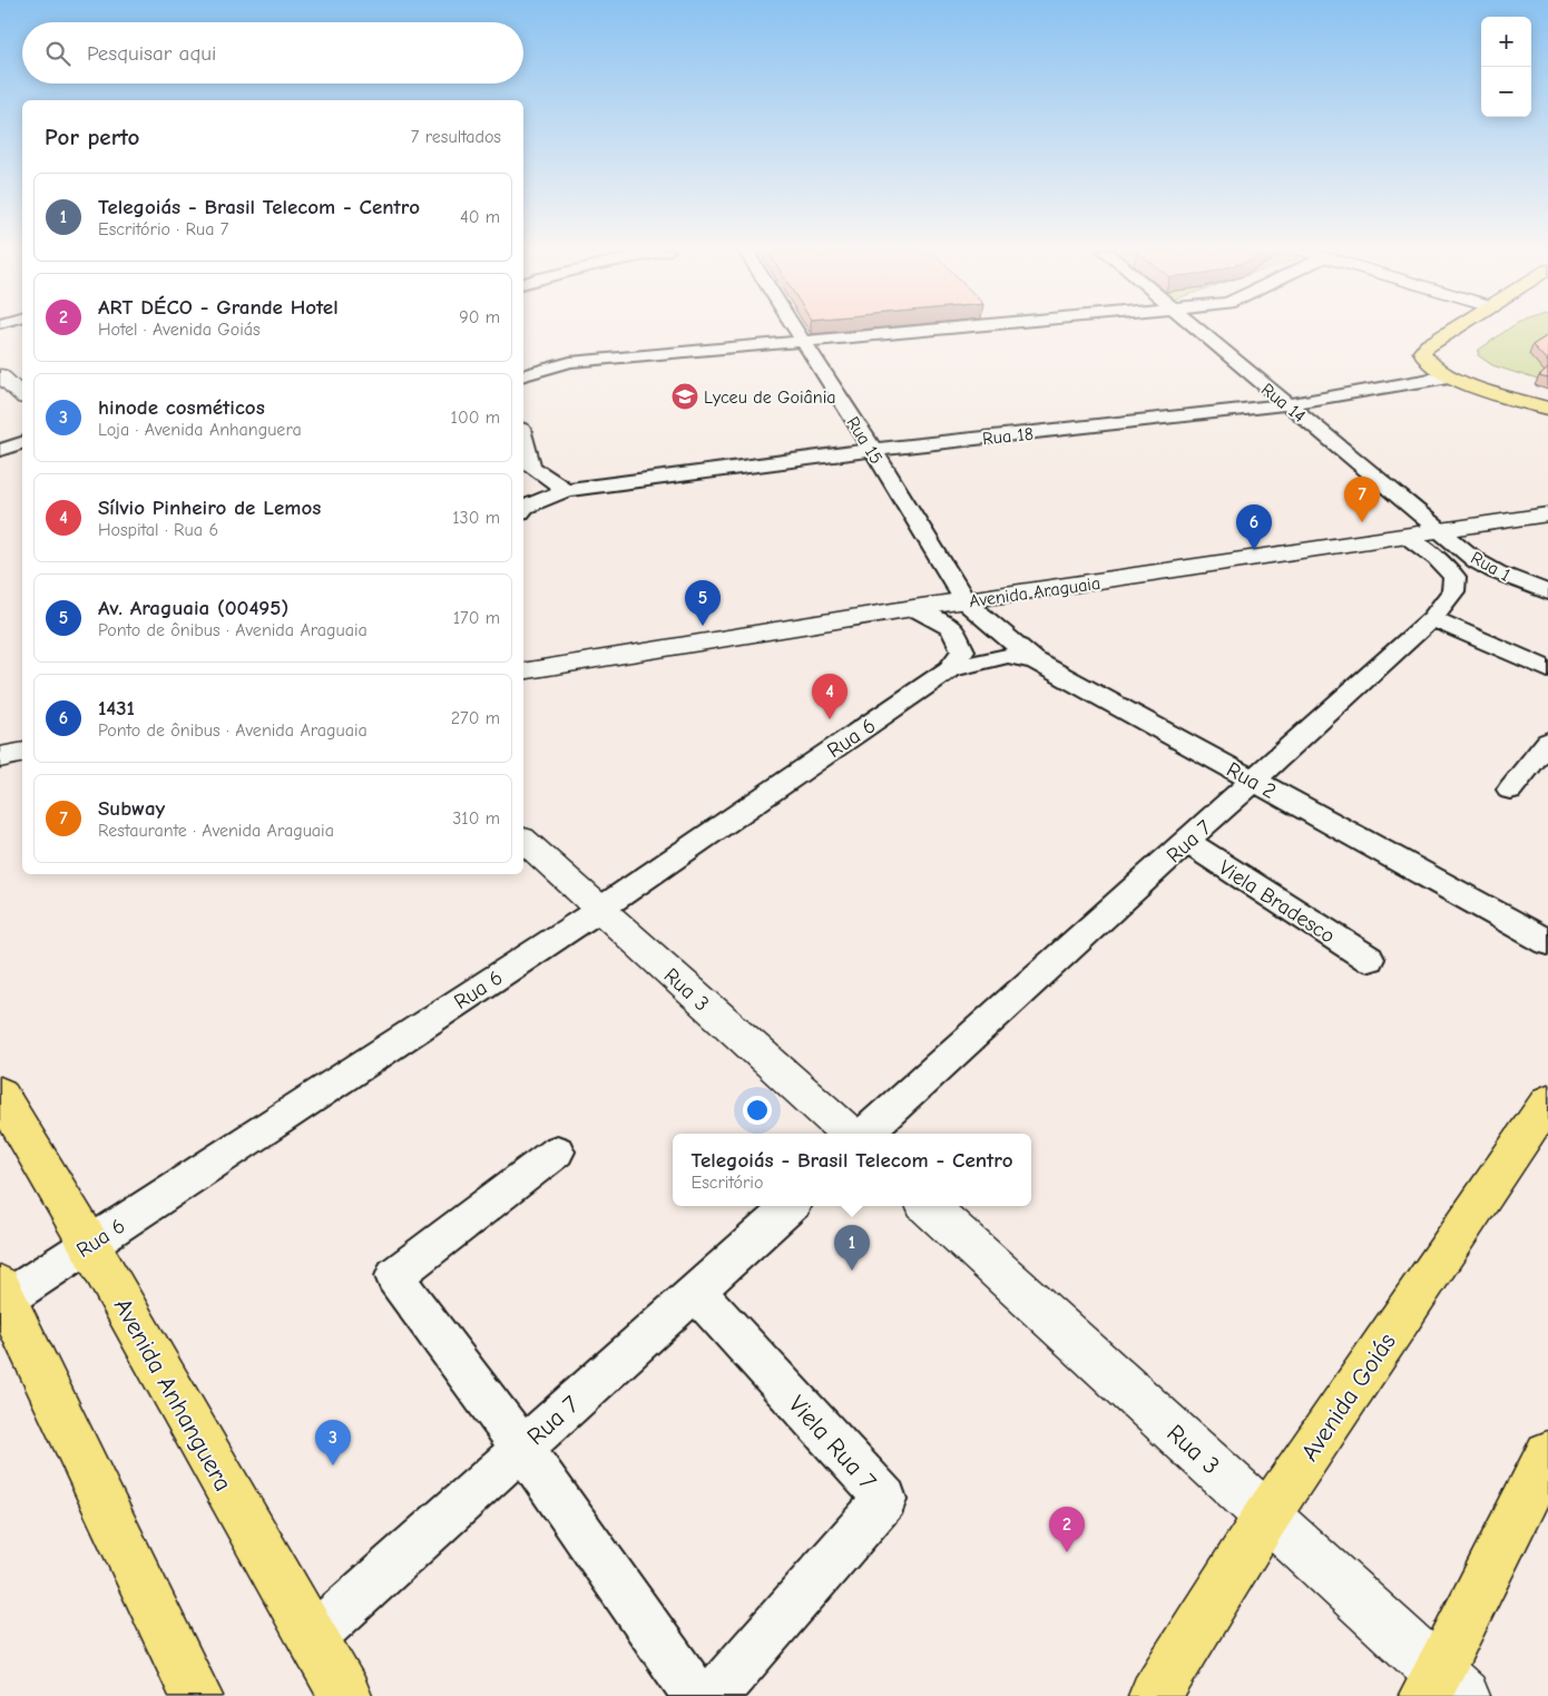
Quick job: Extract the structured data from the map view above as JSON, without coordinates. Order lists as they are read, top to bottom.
{
  "streets": {
    "main road": [
      "Avenida Araguaia",
      "Rua 3",
      "Avenida Anhanguera",
      "Avenida Goiás"
    ],
    "street": [
      "Rua 14",
      "Rua 18",
      "Rua 15",
      "Rua 1",
      "Rua 6",
      "Rua 2",
      "Rua 7",
      "Viela Bradesco",
      "Viela Rua 7"
    ]
  },
  "crossings": [
    ["Rua 14", "Rua 18"],
    ["Rua 14", "Rua 1"],
    ["Rua 14", "Avenida Araguaia"],
    ["Rua 18", "Rua 15"],
    ["Rua 15", "Avenida Araguaia"],
    ["Rua 15", "Rua 2"],
    ["Rua 1", "Avenida Araguaia"],
    ["Avenida Araguaia", "Rua 6"],
    ["Avenida Araguaia", "Rua 2"],
    ["Rua 6", "Rua 2"],
    ["Rua 6", "Rua 3"],
    ["Rua 6", "Avenida Anhanguera"],
    ["Rua 2", "Rua 7"],
    ["Rua 7", "Viela Bradesco"],
    ["Rua 7", "Avenida Anhanguera"],
    ["Rua 7", "Viela Rua 7"],
    ["Rua 3", "Avenida Goiás"]
  ],
  "places": {
    "school or university": ["Lyceu de Goiânia"]
  },
  "page": {
    "map_buttons": ["+", "−"],
    "search": "Pesquisar aqui",
    "heading": ["Por perto", "7 resultados"],
    "list": [
      {
        "mark": "1",
        "name": "Telegoiás - Brasil Telecom - Centro",
        "note": "Escritório · Rua 7",
        "value": "40 m"
      },
      {
        "mark": "2",
        "name": "ART DÉCO - Grande Hotel",
        "note": "Hotel · Avenida Goiás",
        "value": "90 m"
      },
      {
        "mark": "3",
        "name": "hinode cosméticos",
        "note": "Loja · Avenida Anhanguera",
        "value": "100 m"
      },
      {
        "mark": "4",
        "name": "Sílvio Pinheiro de Lemos",
        "note": "Hospital · Rua 6",
        "value": "130 m"
      },
      {
        "mark": "5",
        "name": "Av. Araguaia (00495)",
        "note": "Ponto de ônibus · Avenida Araguaia",
        "value": "170 m"
      },
      {
        "mark": "6",
        "name": "1431",
        "note": "Ponto de ônibus · Avenida Araguaia",
        "value": "270 m"
      },
      {
        "mark": "7",
        "name": "Subway",
        "note": "Restaurante · Avenida Araguaia",
        "value": "310 m"
      }
    ],
    "pins": [
      "7",
      "6",
      "5",
      "4",
      "1",
      "3",
      "2"
    ],
    "popup": ["Telegoiás - Brasil Telecom - Centro", "Escritório"]
  }
}
